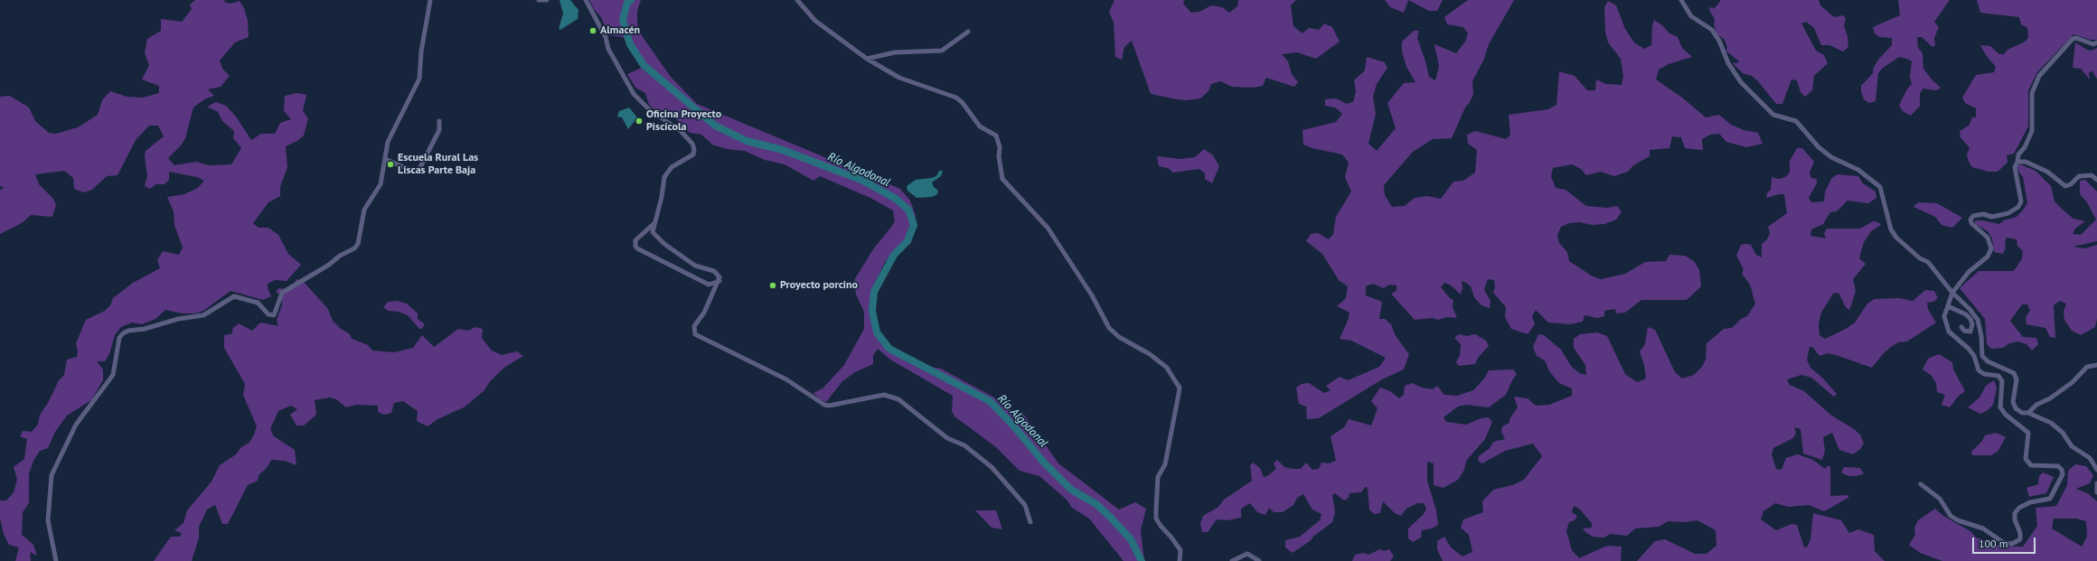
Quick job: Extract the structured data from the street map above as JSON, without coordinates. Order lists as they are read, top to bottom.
{
  "water": ["Río Algodonal"],
  "places": [
    "Almacén",
    "Oficina Proyecto Piscícola",
    "Escuela Rural Las Liscas Parte Baja",
    "Proyecto porcino"
  ],
  "scale_bar": "100 m"
}
